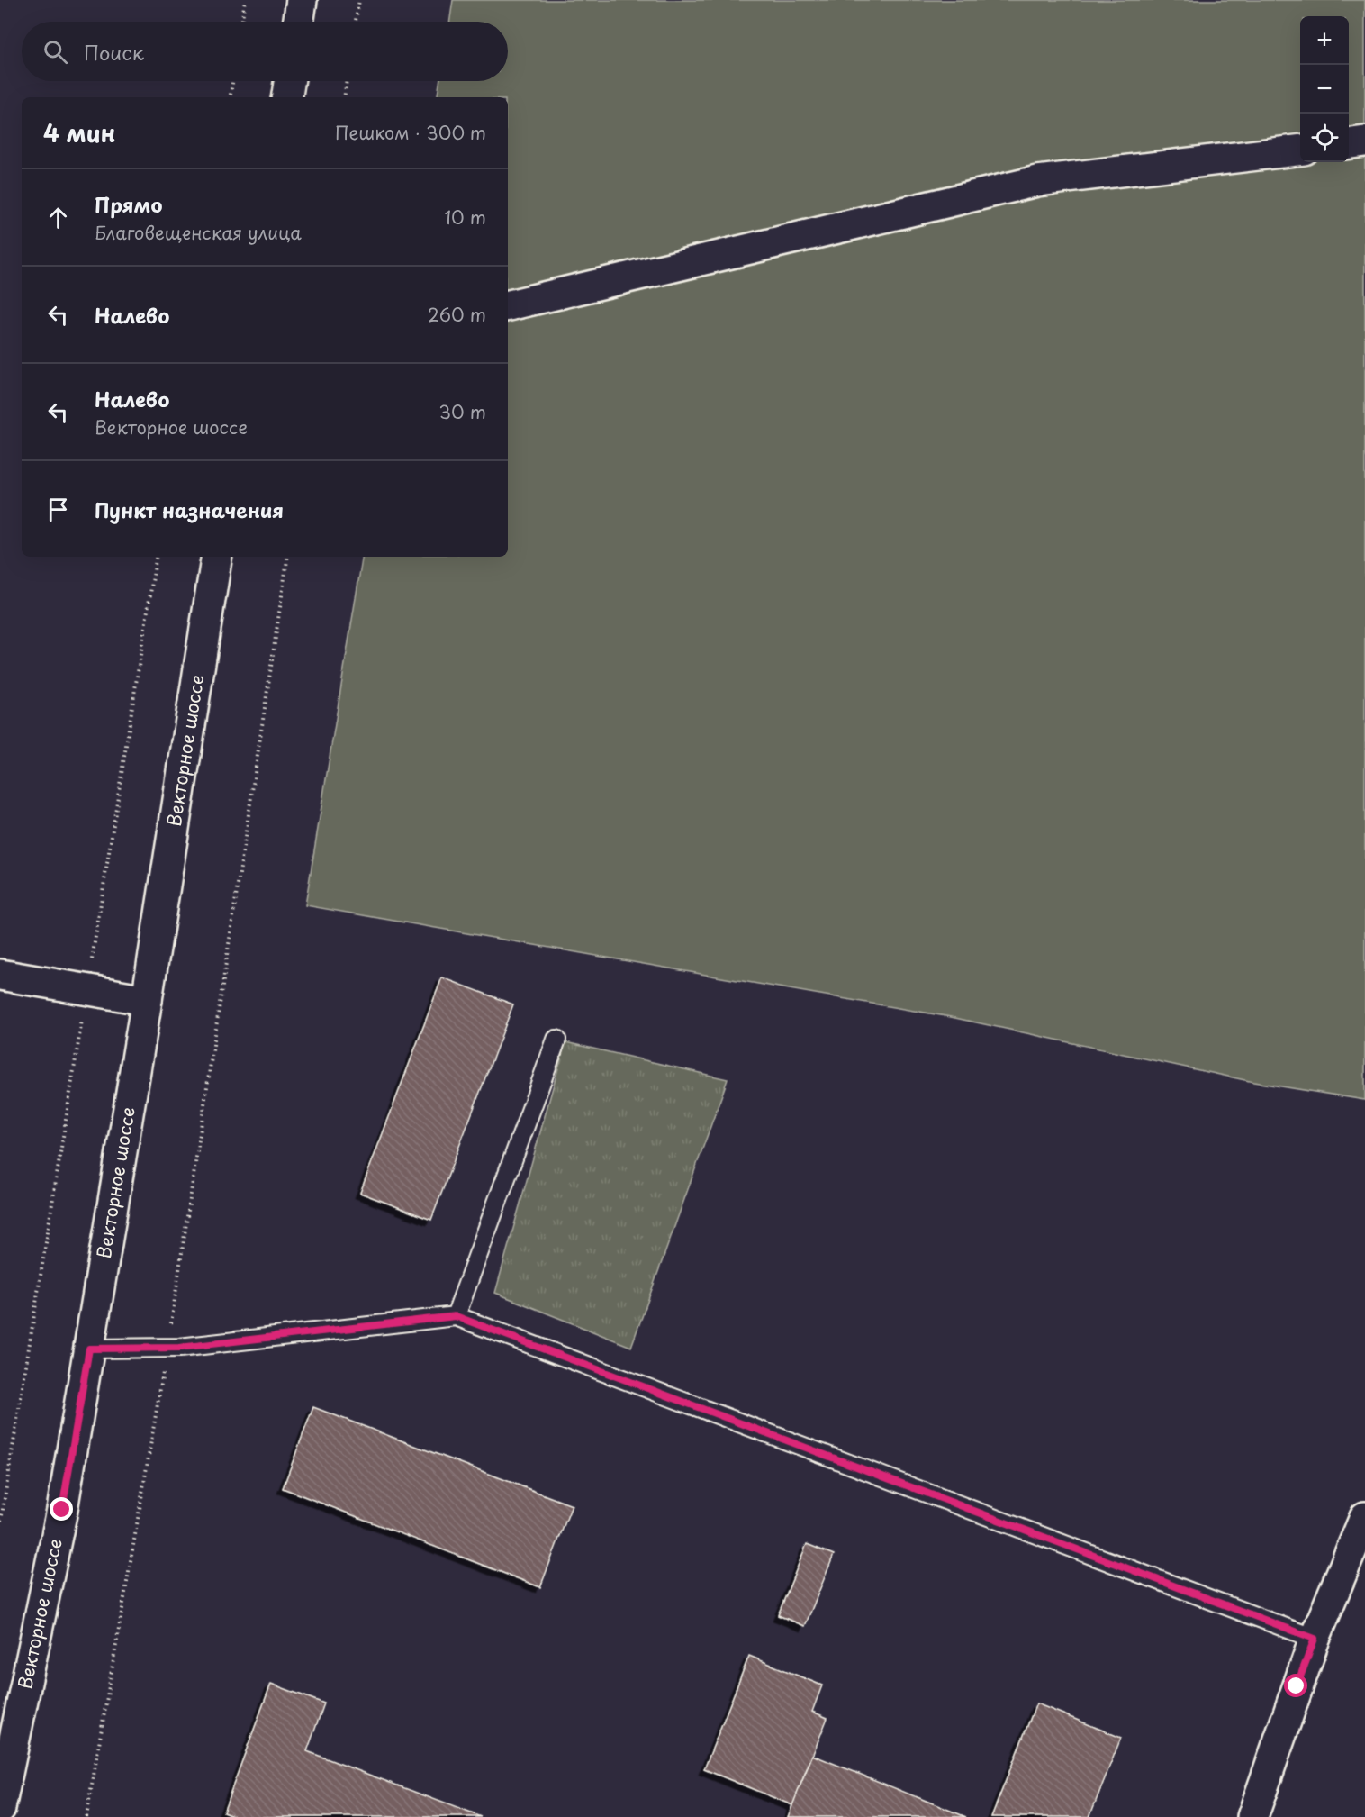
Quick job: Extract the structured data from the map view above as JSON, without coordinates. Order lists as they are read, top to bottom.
{
  "streets": {
    "main road": ["Векторное шоссе"]
  },
  "page": {
    "map_buttons": ["+", "−"],
    "search": "Поиск",
    "heading": ["4 мин", "Пешком · 300 m"],
    "list": [
      ["Прямо", "Благовещенская улица", "10 m"],
      ["Налево", "260 m"],
      ["Налево", "Векторное шоссе", "30 m"],
      "Пункт назначения"
    ]
  }
}
